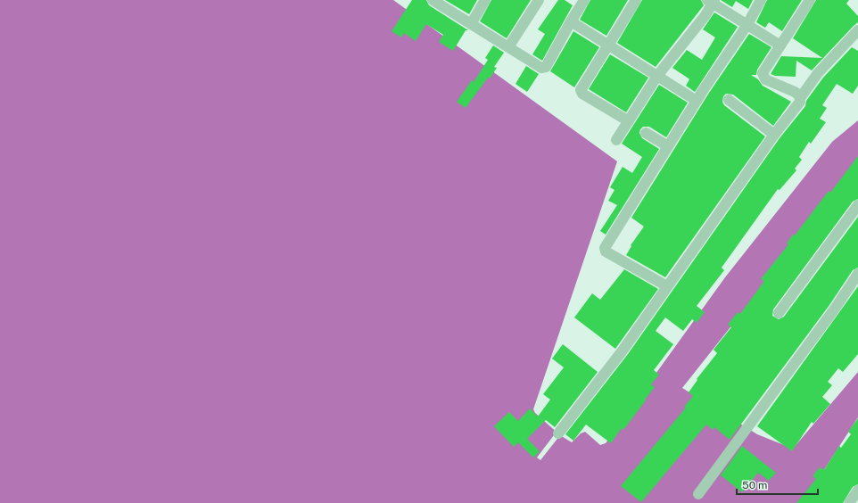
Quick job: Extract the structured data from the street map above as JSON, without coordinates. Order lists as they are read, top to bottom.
{
  "scale_bar": "50 m"
}
